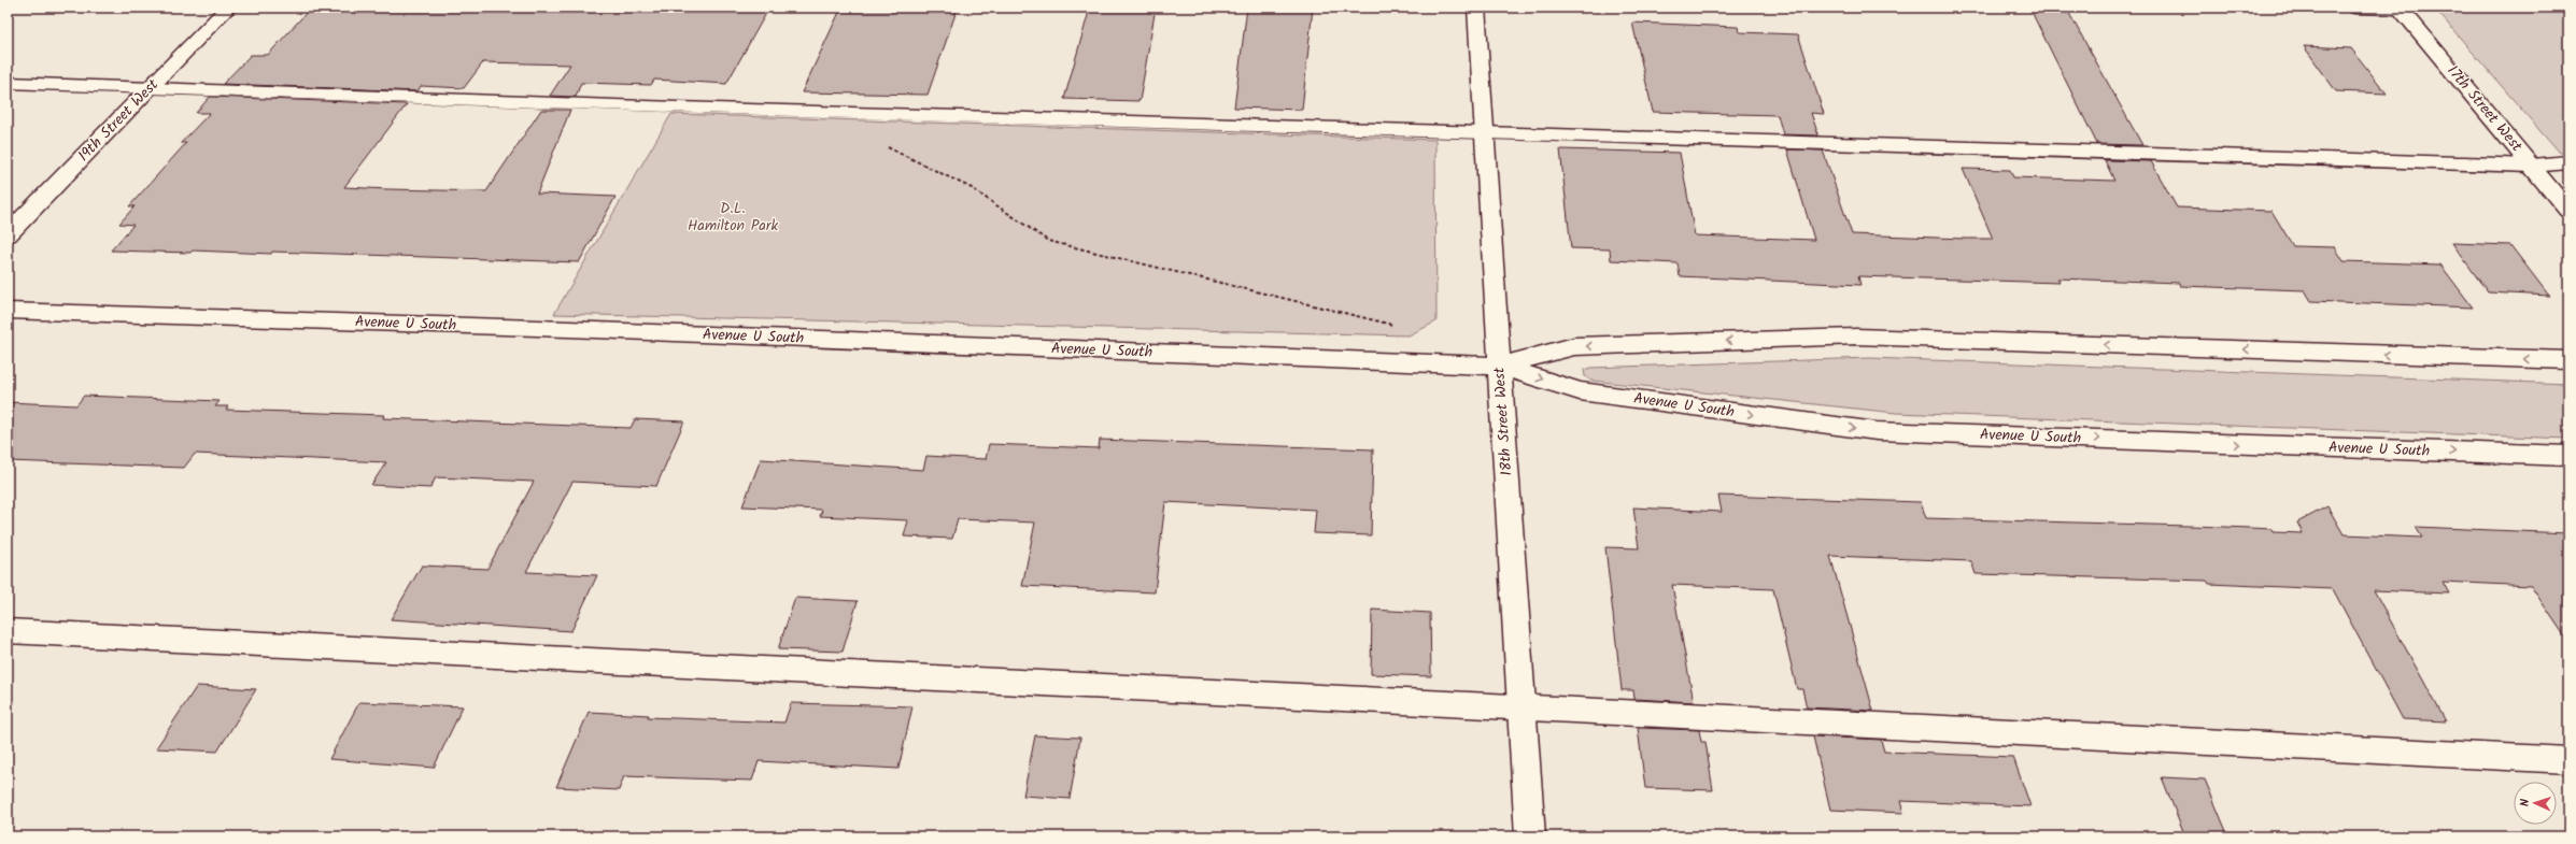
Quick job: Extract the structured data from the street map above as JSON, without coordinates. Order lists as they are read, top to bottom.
{
  "streets": {
    "street": [
      "17th Street West",
      "19th Street West",
      "Avenue U South",
      "18th Street West"
    ]
  },
  "crossings": [
    ["Avenue U South", "18th Street West"]
  ],
  "parks": ["D.L. Hamilton Park"],
  "north": "left"
}
